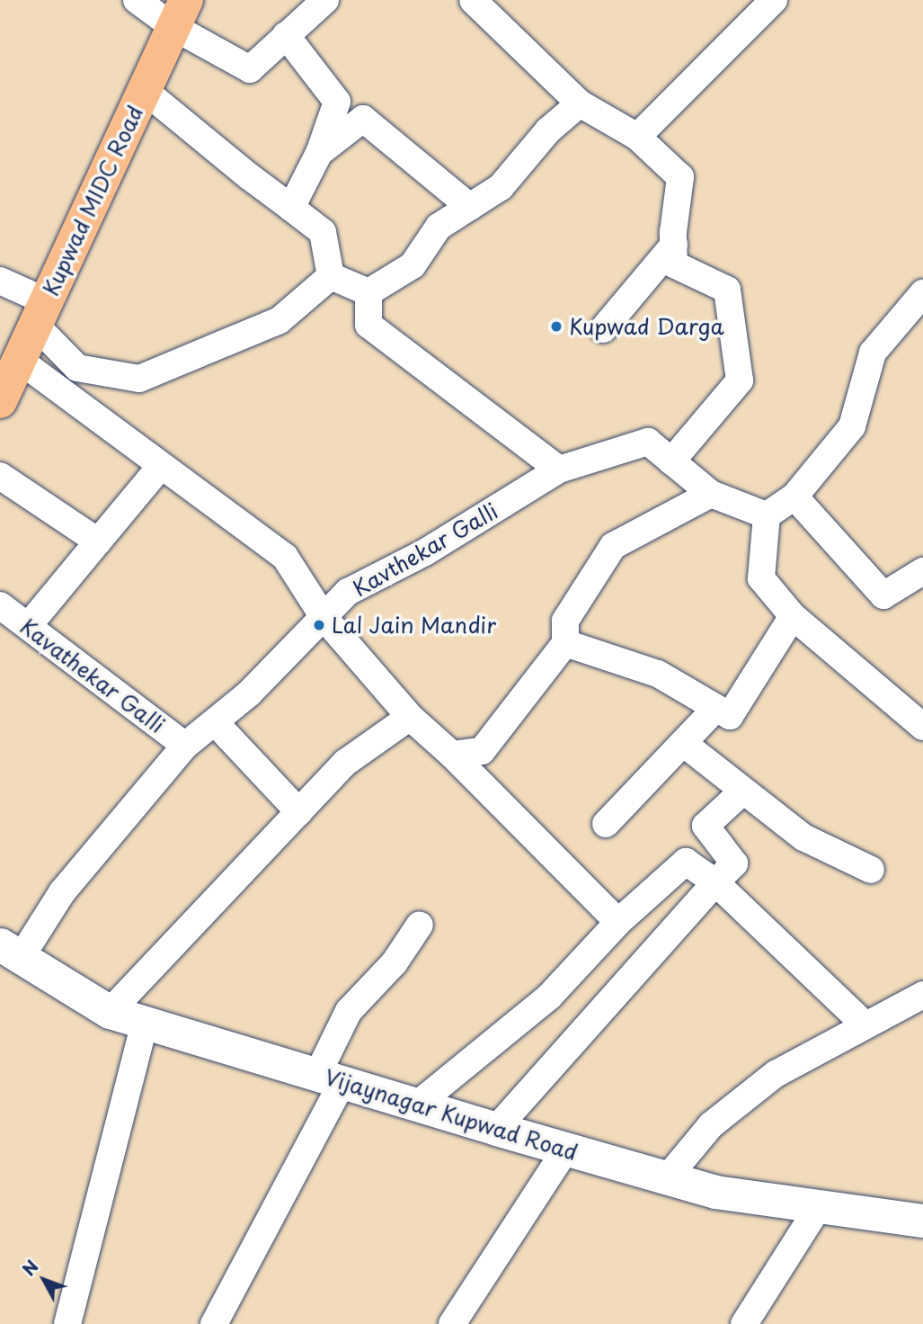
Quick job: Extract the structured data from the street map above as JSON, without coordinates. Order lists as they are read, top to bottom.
{
  "streets": {
    "main road": ["Kupwad MIDC Road"],
    "street": ["Kavthekar Galli", "Kavathekar Galli", "Vijaynagar Kupwad Road"]
  },
  "crossings": [
    ["Kavthekar Galli", "Kavathekar Galli"],
    ["Kavthekar Galli", "Vijaynagar Kupwad Road"]
  ],
  "places": ["Kupwad Darga", "Lal Jain Mandir"],
  "north": "top left"
}
